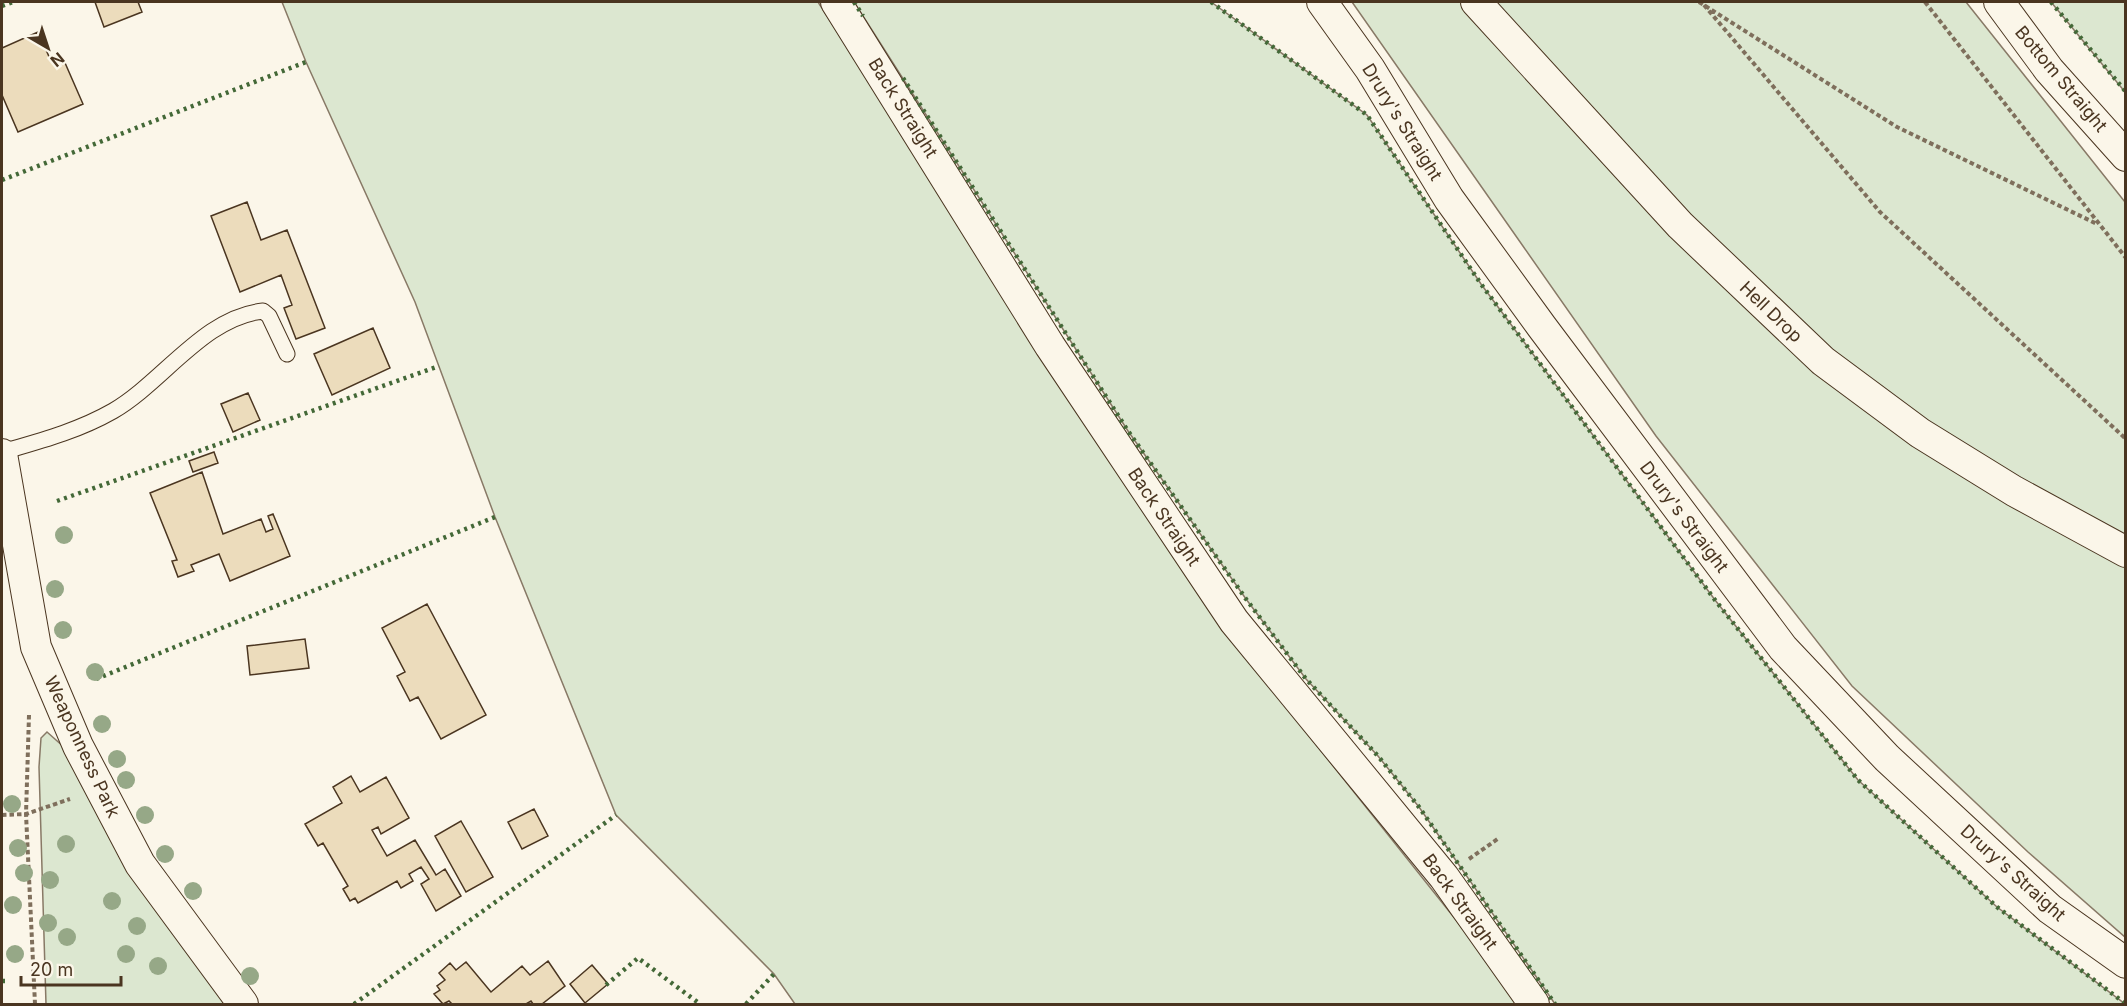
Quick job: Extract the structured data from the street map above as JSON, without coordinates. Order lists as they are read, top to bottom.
{
  "streets": {
    "street": [
      "Bottom Straight",
      "Back Straight",
      "Drury's Straight",
      "Hell Drop",
      "Weaponness Park"
    ]
  },
  "scale_bar": "20 m",
  "north": "bottom right"
}
